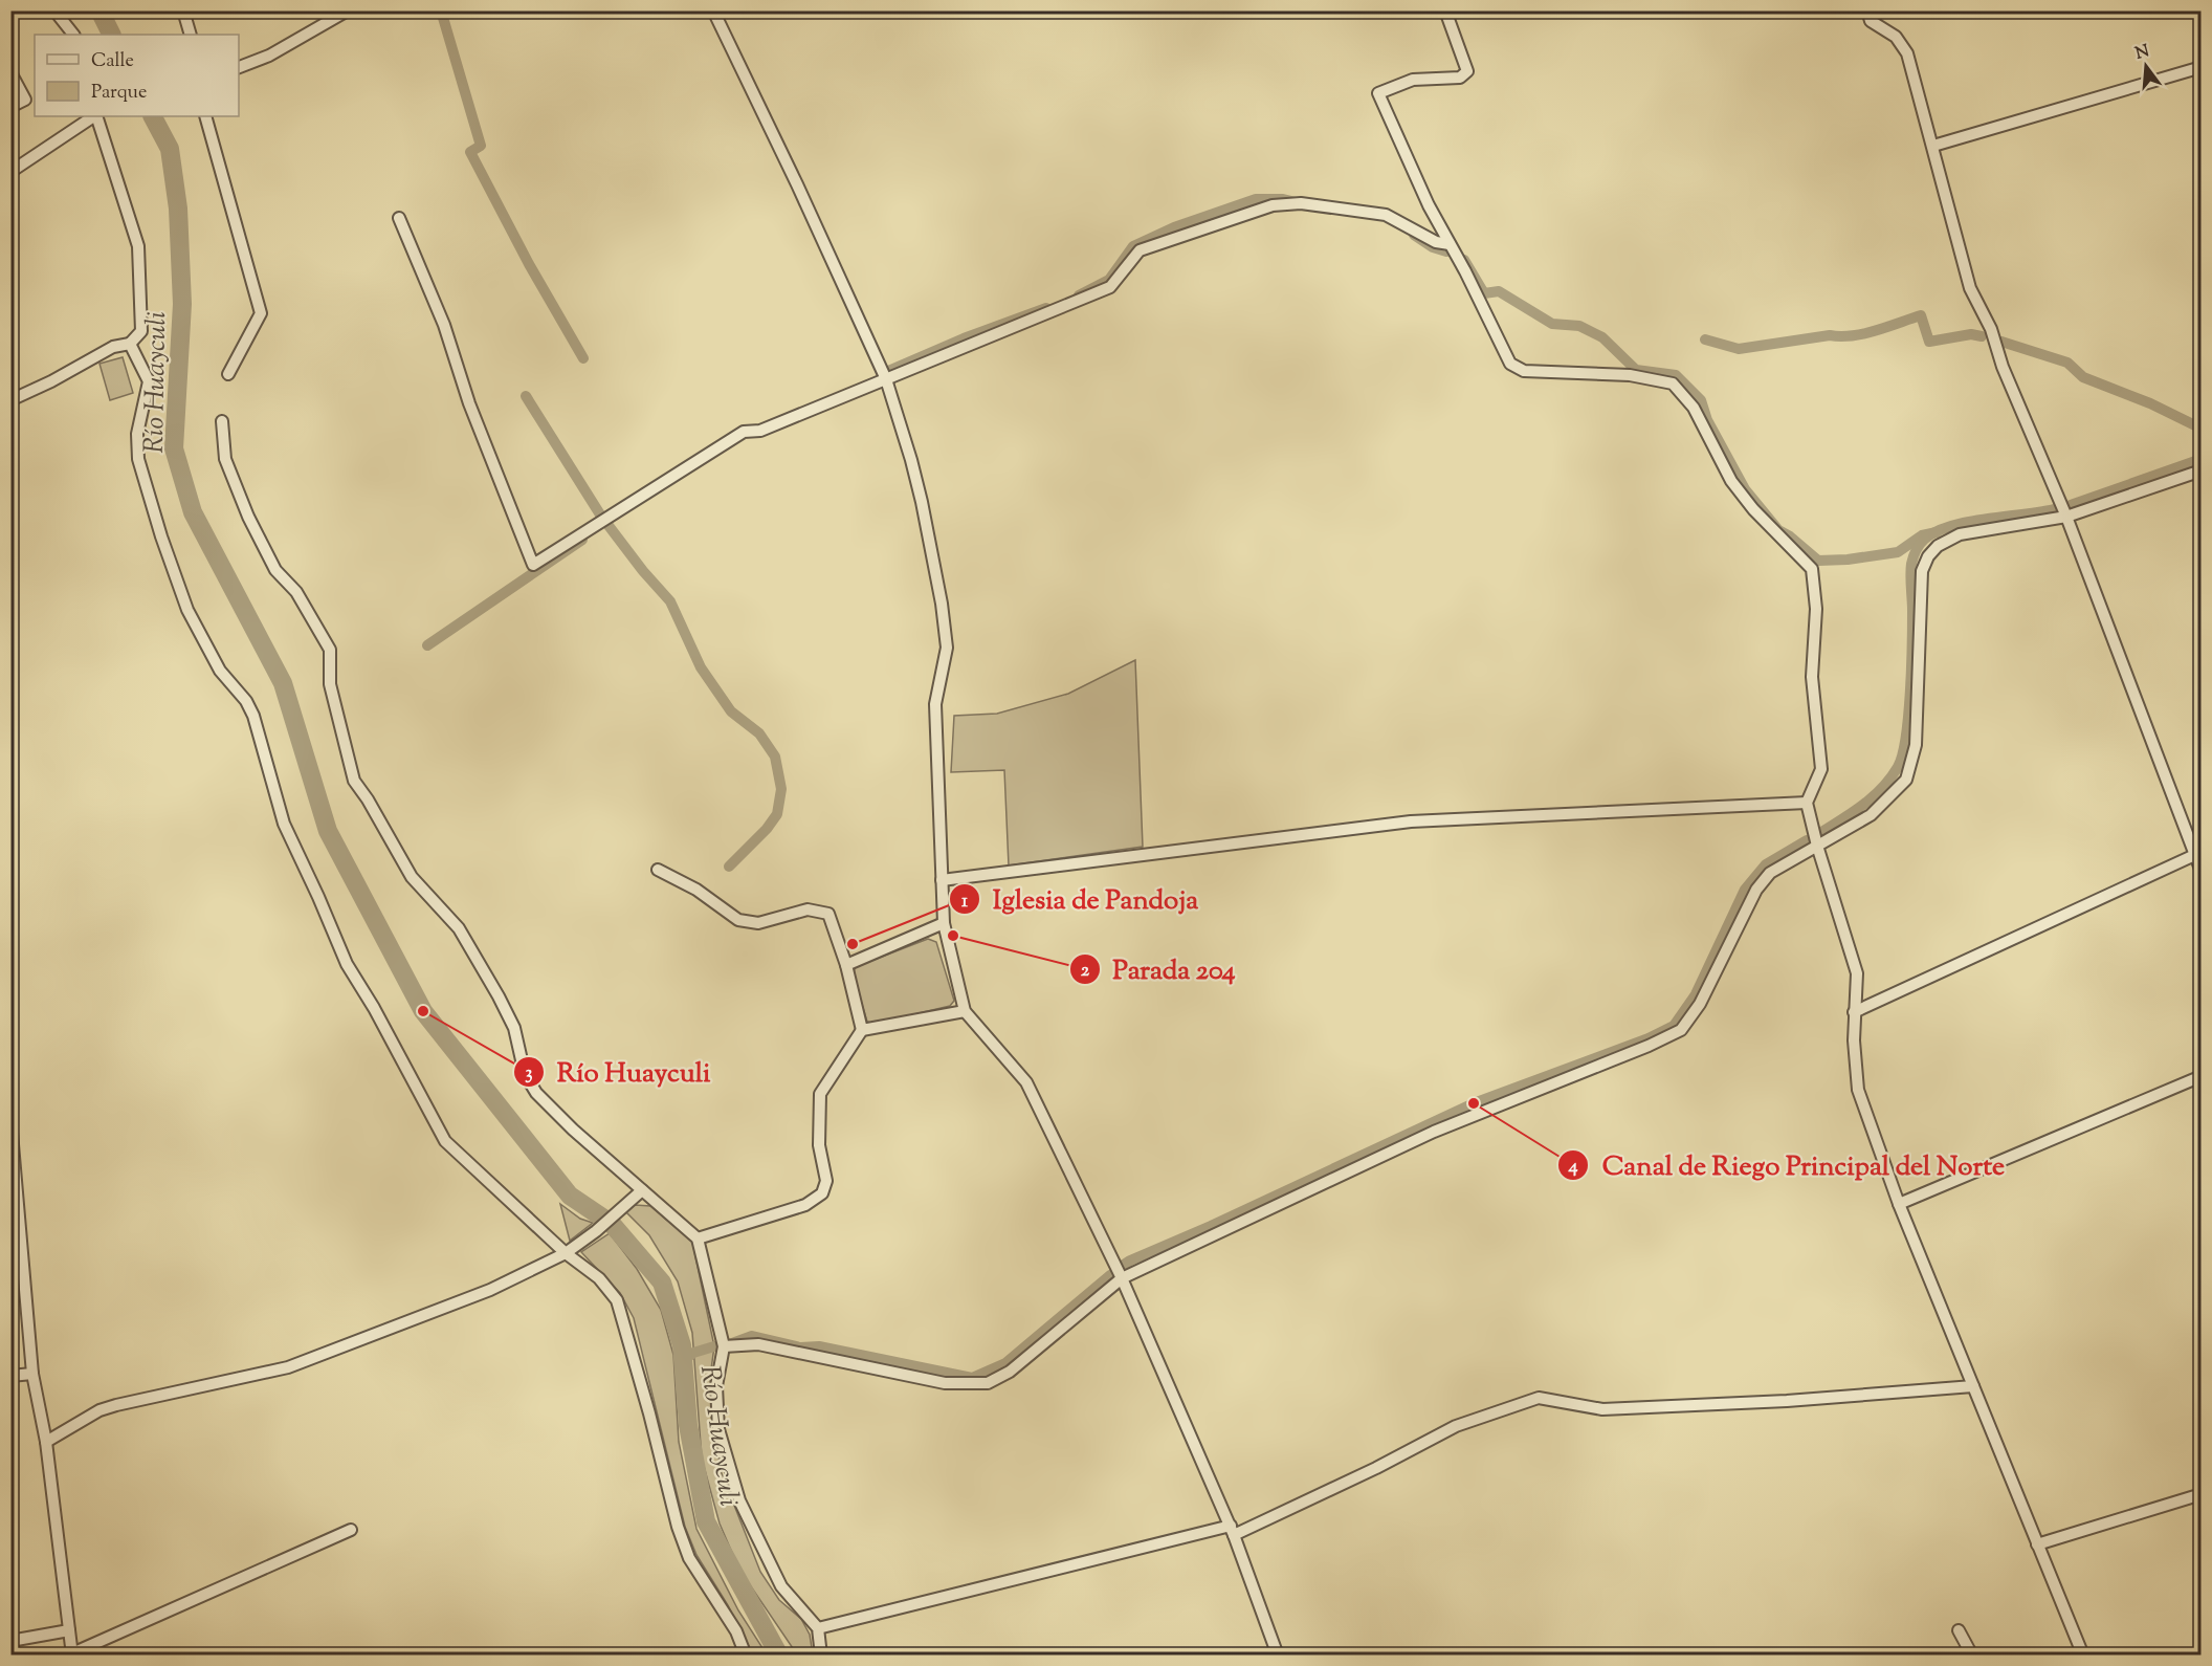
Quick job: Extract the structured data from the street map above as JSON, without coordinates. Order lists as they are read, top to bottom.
{
  "water": ["Río Huayculi"],
  "places": [
    "Parada 204",
    "Iglesia de Pandoja",
    "Río Huayculi",
    "Canal de Riego Principal del Norte"
  ],
  "legend": ["Calle", "Parque"],
  "north": "top"
}
